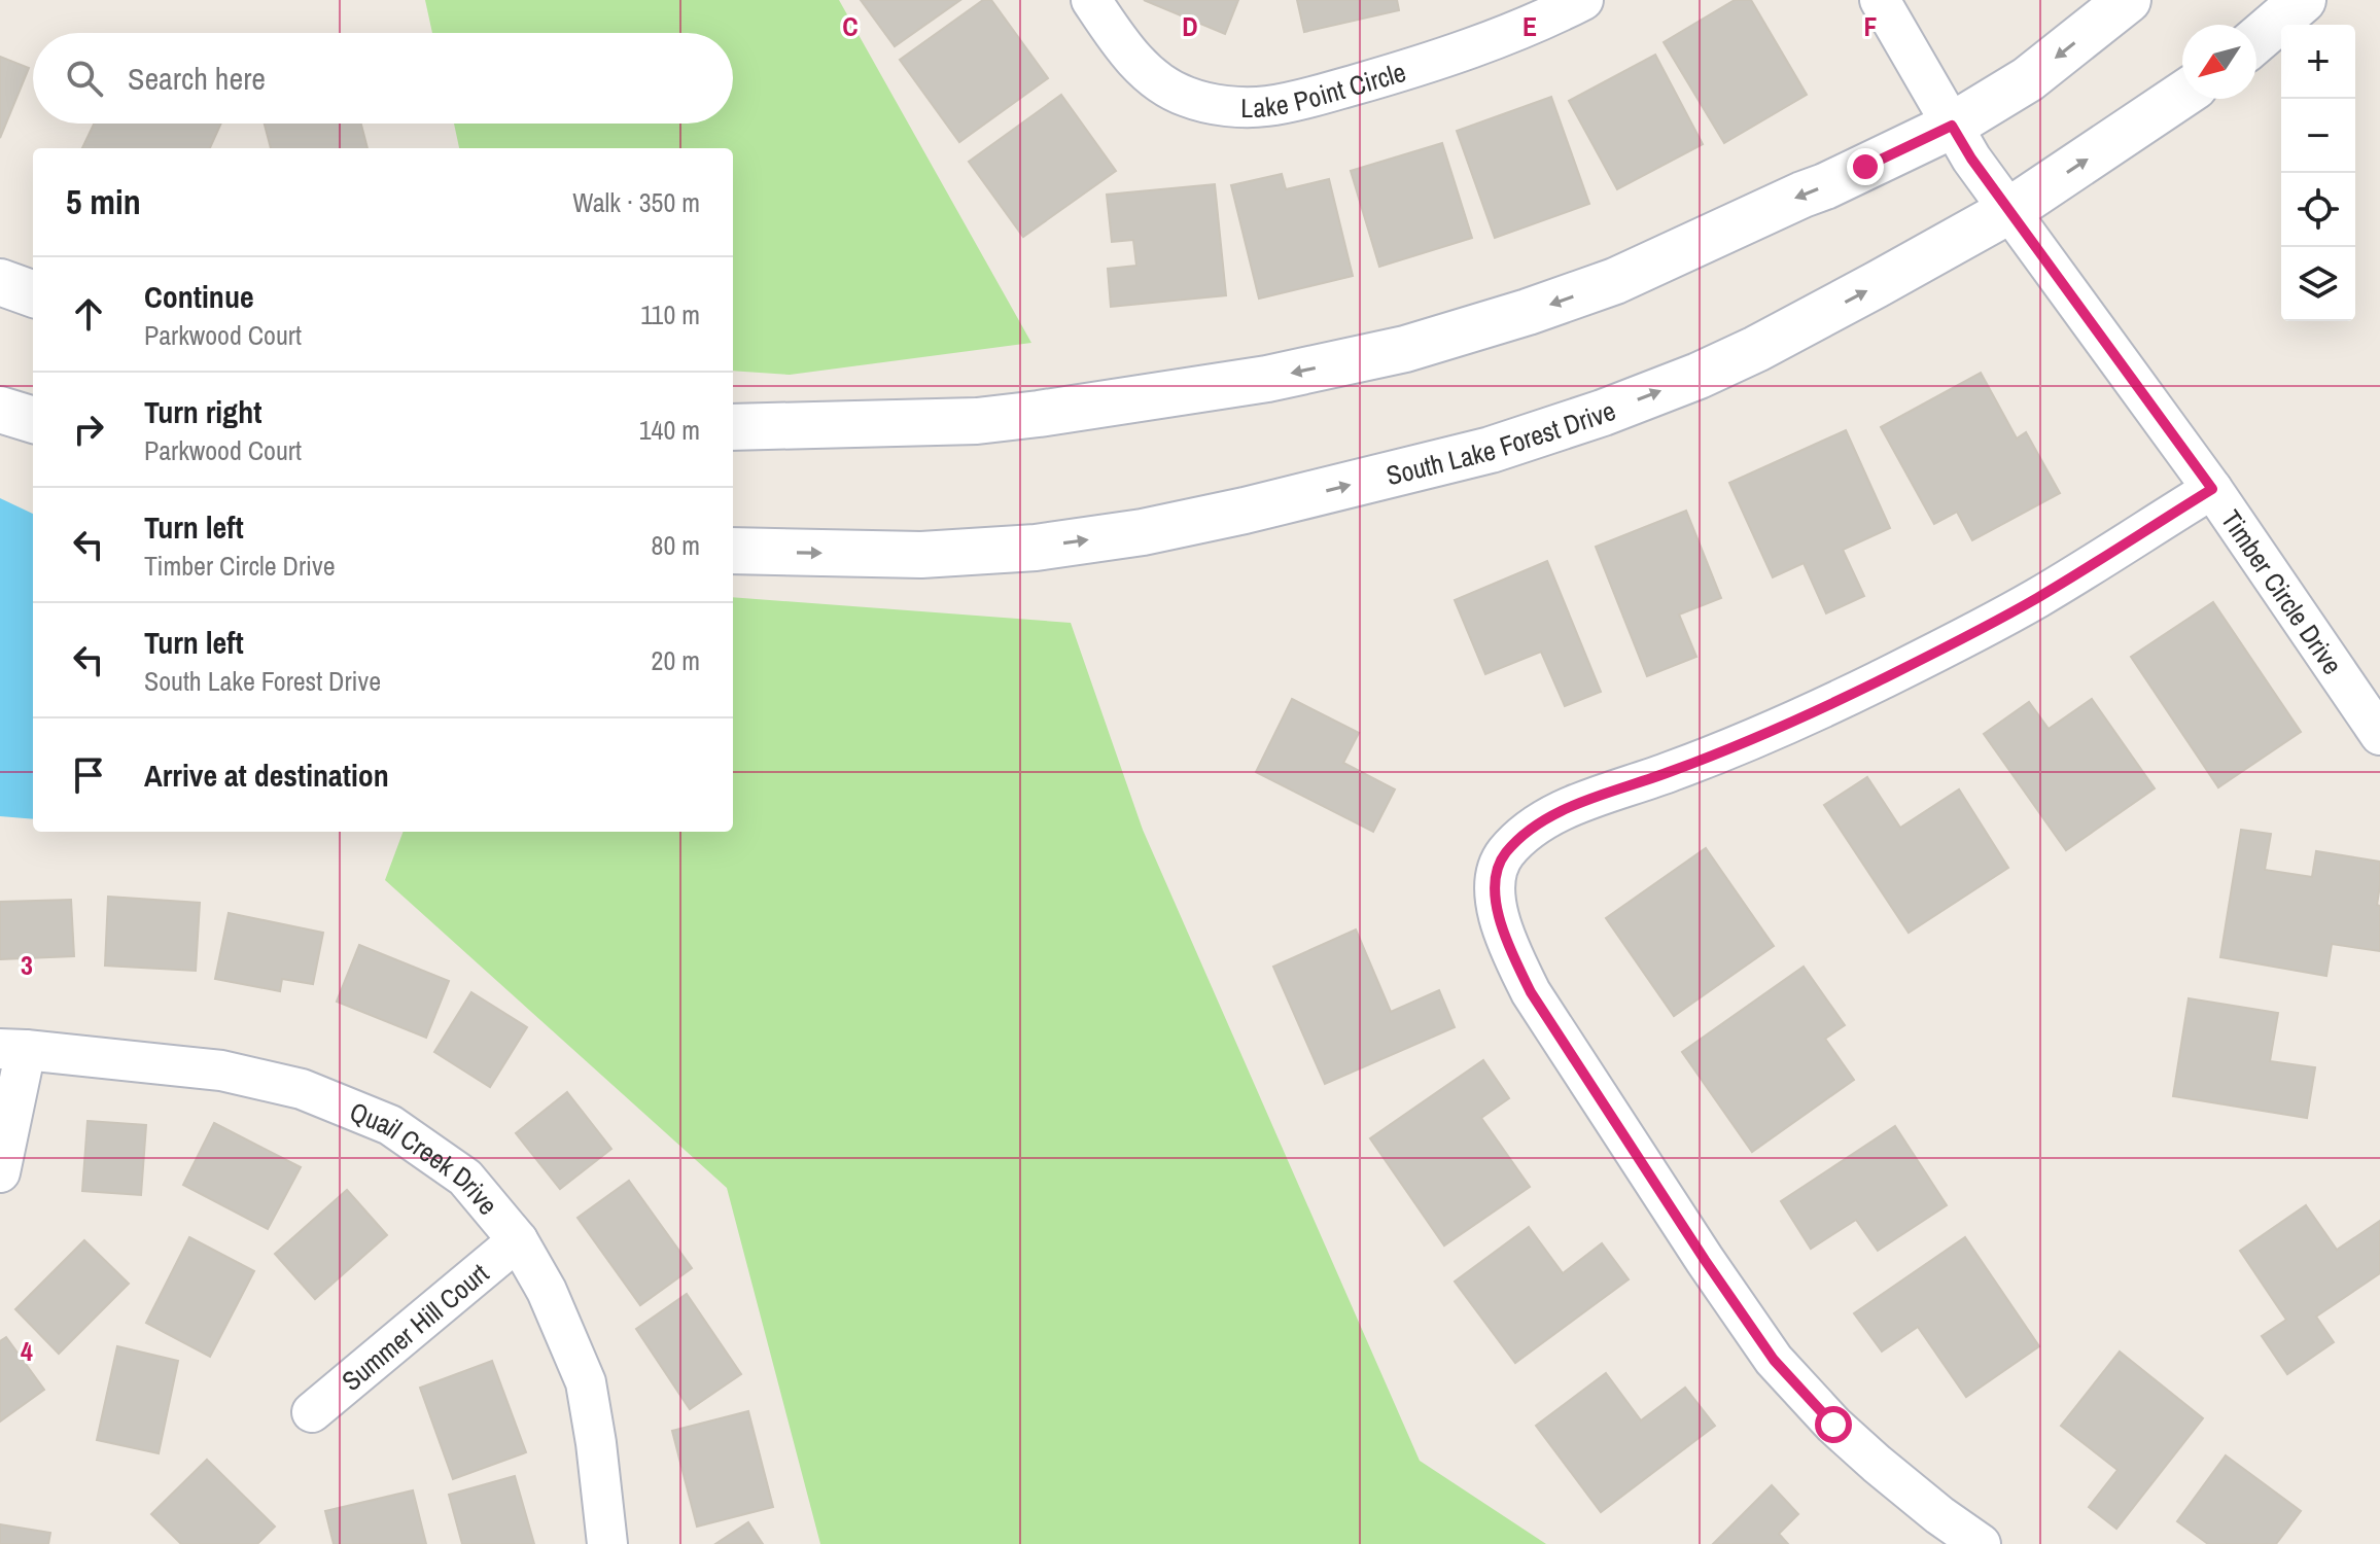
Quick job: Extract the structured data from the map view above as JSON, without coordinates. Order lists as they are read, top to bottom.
{
  "streets": {
    "main road": ["South Lake Forest Drive"],
    "street": [
      "Lake Point Circle",
      "Timber Circle Drive",
      "Quail Creek Drive",
      "Summer Hill Court"
    ]
  },
  "crossings": [
    ["South Lake Forest Drive", "Timber Circle Drive"],
    ["Quail Creek Drive", "Summer Hill Court"]
  ],
  "north": "bottom left",
  "page": {
    "map_buttons": ["+", "−"],
    "search": "Search here",
    "heading": ["5 min", "Walk · 350 m"],
    "list": [
      ["Continue", "Parkwood Court", "110 m"],
      ["Turn right", "Parkwood Court", "140 m"],
      ["Turn left", "Timber Circle Drive", "80 m"],
      ["Turn left", "South Lake Forest Drive", "20 m"],
      "Arrive at destination"
    ]
  },
  "grid": {
    "columns": [
      "C",
      "D",
      "E",
      "F"
    ],
    "rows": ["3", "4"]
  }
}
